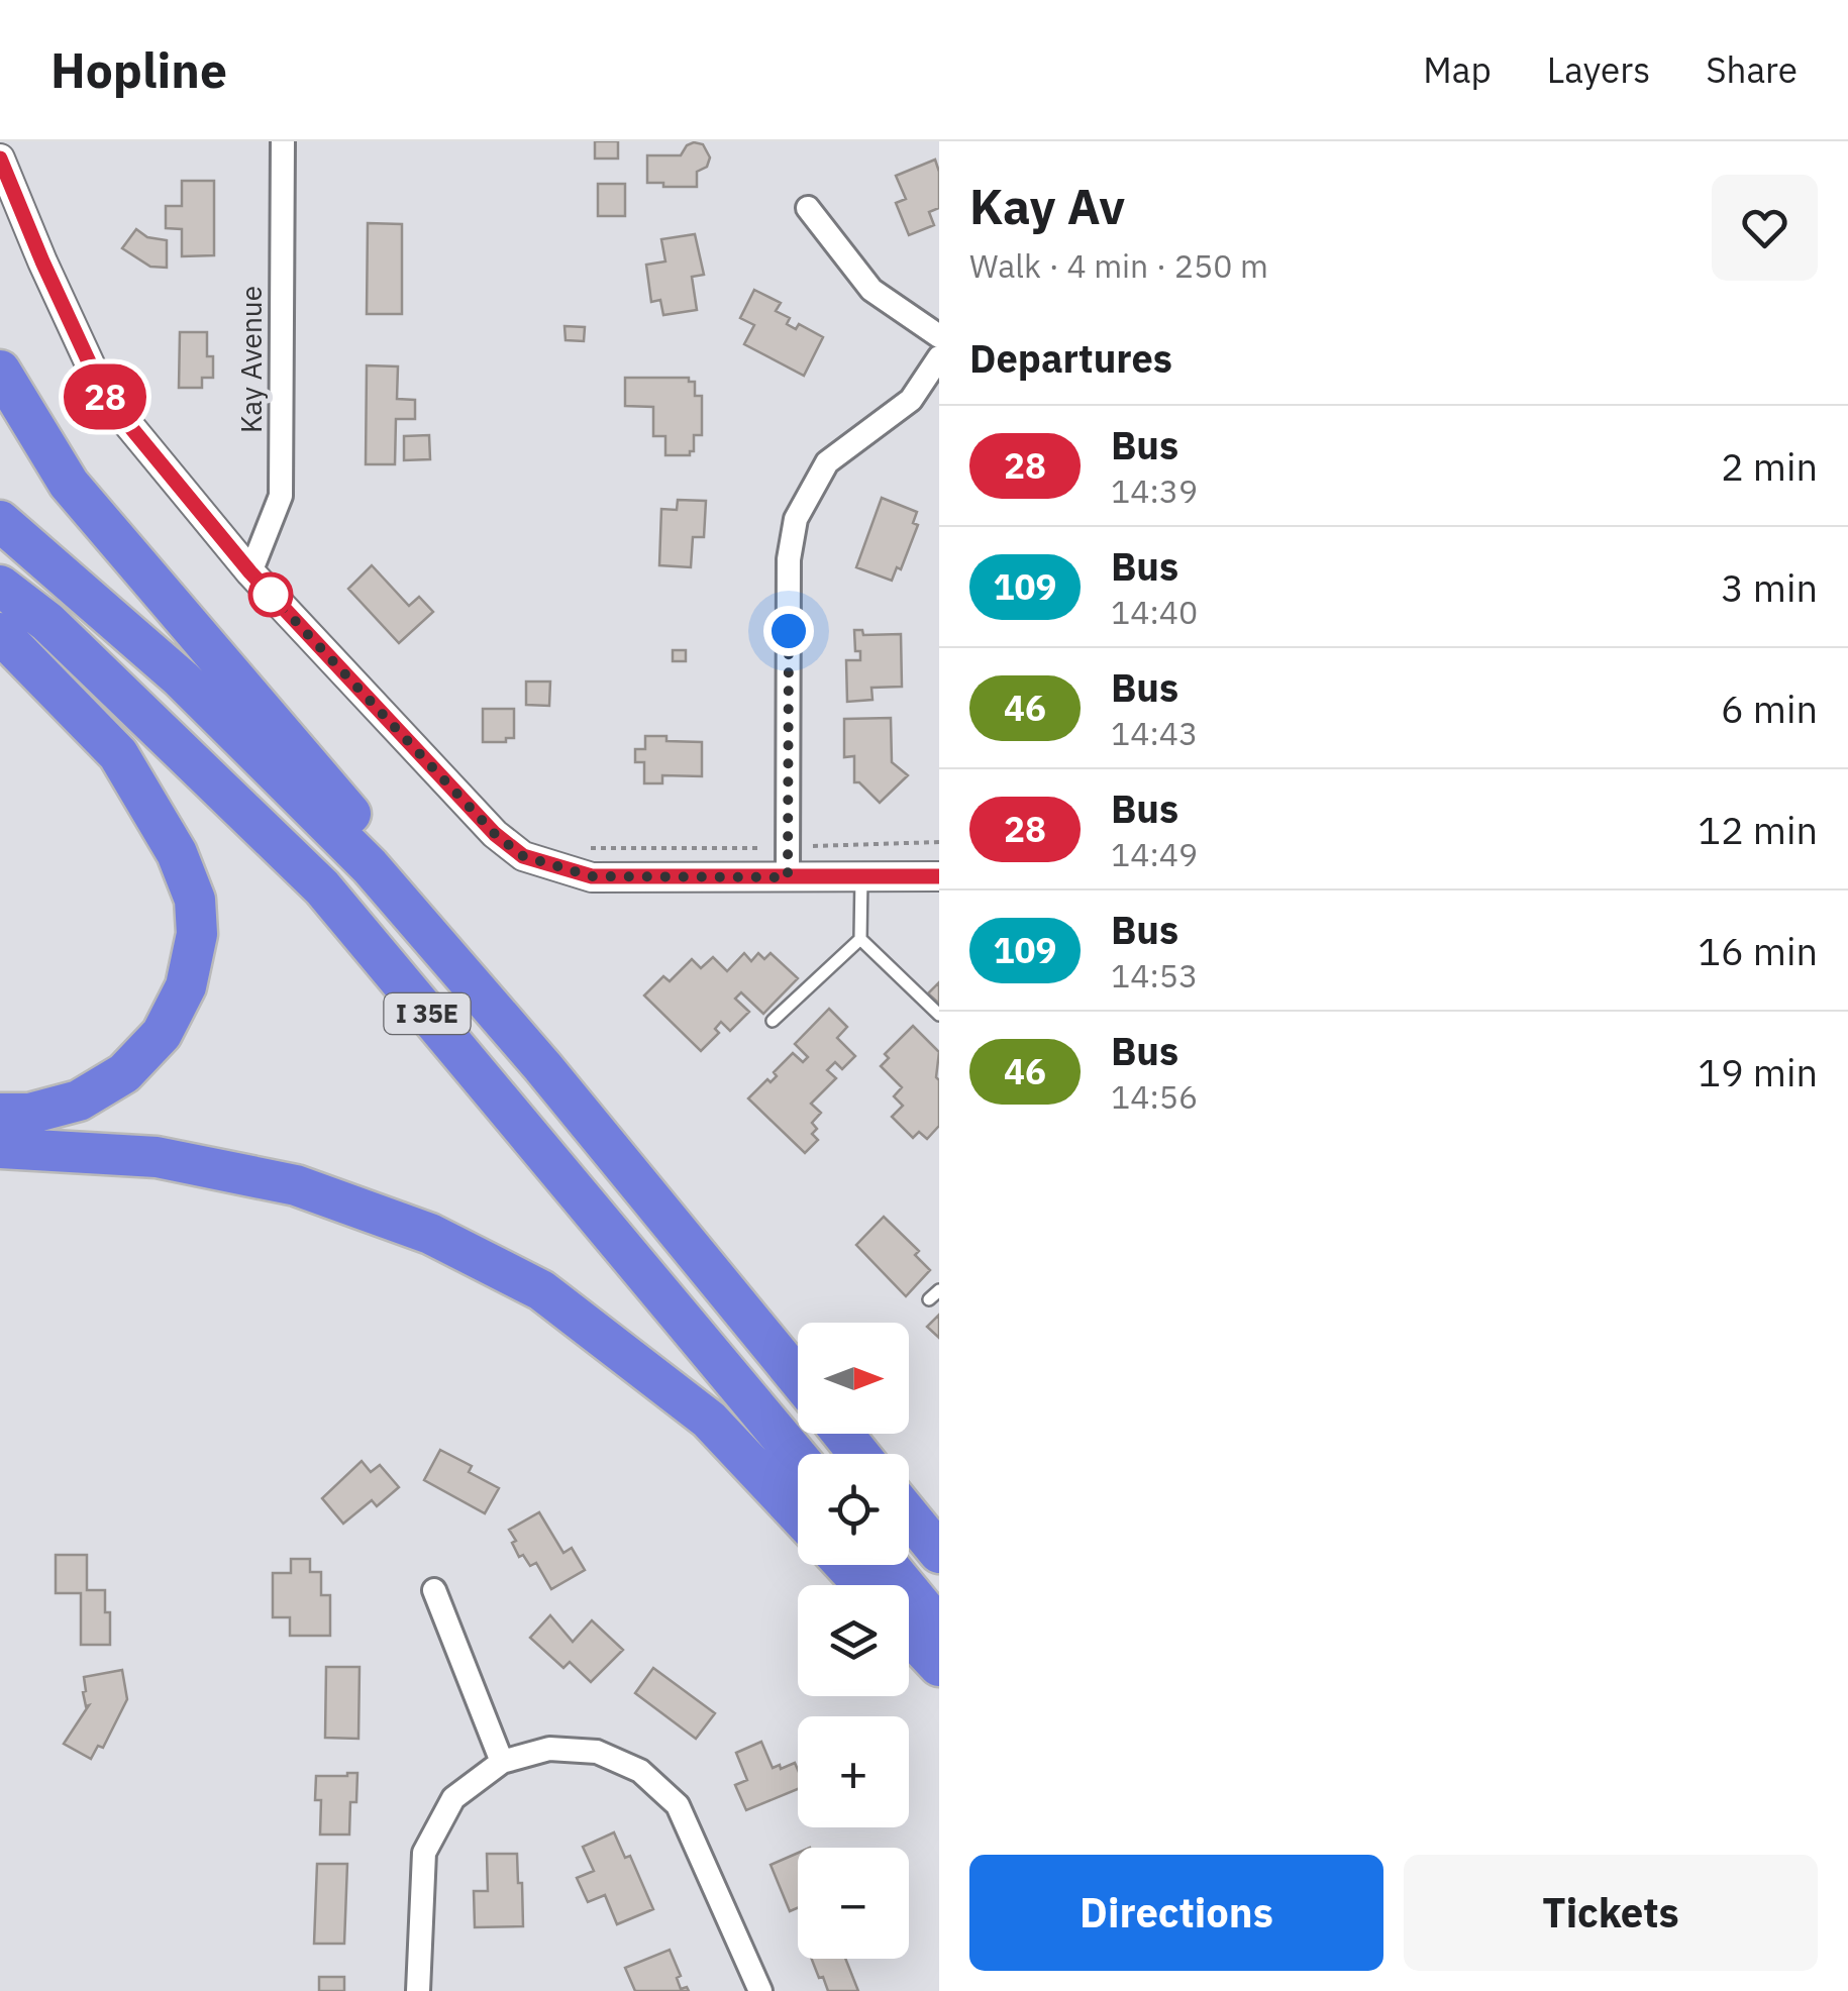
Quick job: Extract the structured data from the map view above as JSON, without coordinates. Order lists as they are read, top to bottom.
{
  "streets": {
    "highway": ["I 35E"],
    "street": ["Kay Avenue"]
  },
  "lines": ["bus line 28"],
  "north": "right",
  "page": {
    "header": "Hopline",
    "nav": ["Map", "Layers", "Share"],
    "on_map": "28",
    "heading": [
      ["Kay Av", "Walk · 4 min · 250 m"],
      "Departures"
    ],
    "list": [
      {
        "mark": "28",
        "name": "Bus",
        "note": "14:39",
        "value": "2 min"
      },
      {
        "mark": "109",
        "name": "Bus",
        "note": "14:40",
        "value": "3 min"
      },
      {
        "mark": "46",
        "name": "Bus",
        "note": "14:43",
        "value": "6 min"
      },
      {
        "mark": "28",
        "name": "Bus",
        "note": "14:49",
        "value": "12 min"
      },
      {
        "mark": "109",
        "name": "Bus",
        "note": "14:53",
        "value": "16 min"
      },
      {
        "mark": "46",
        "name": "Bus",
        "note": "14:56",
        "value": "19 min"
      }
    ],
    "map_buttons": ["+", "−"],
    "buttons": ["Directions", "Tickets"]
  }
}
